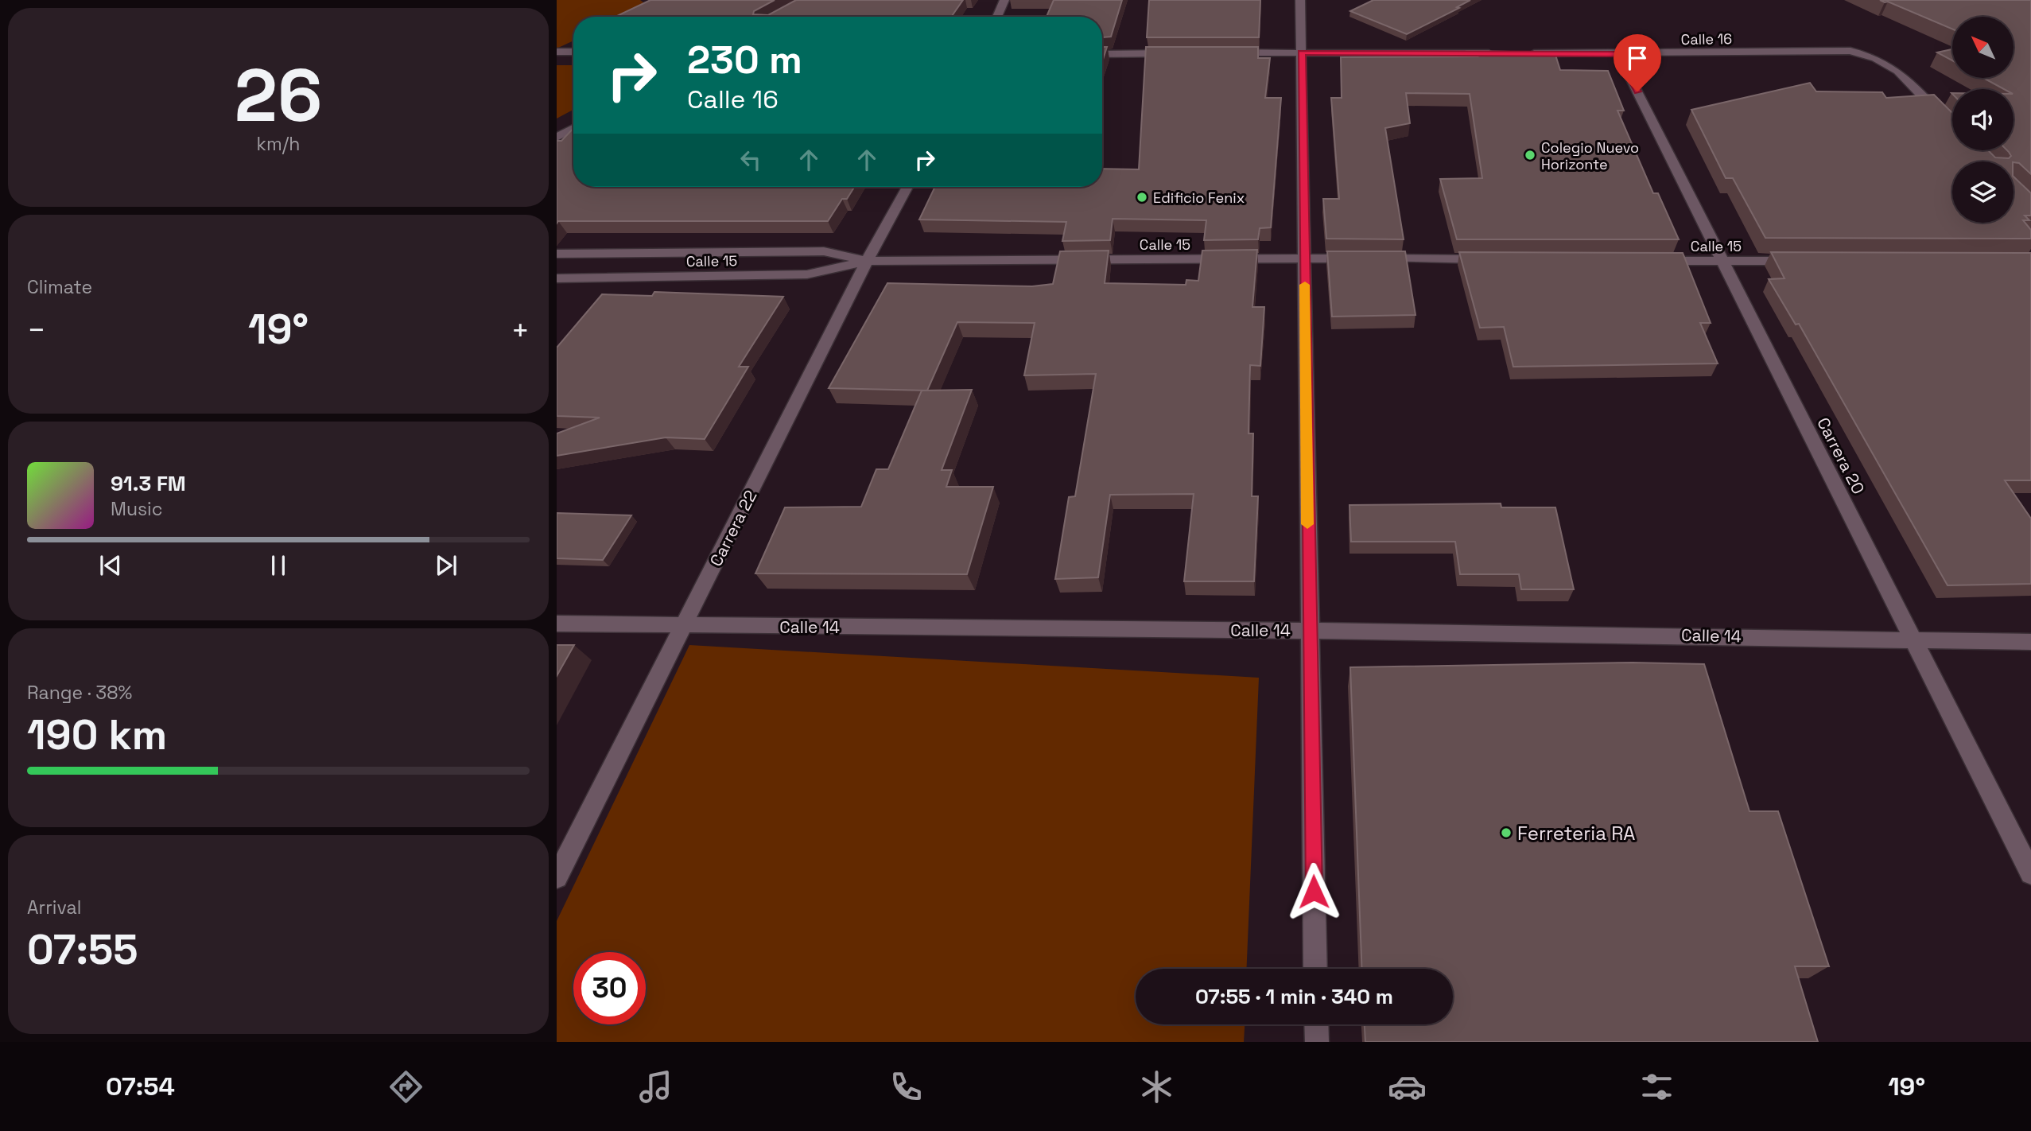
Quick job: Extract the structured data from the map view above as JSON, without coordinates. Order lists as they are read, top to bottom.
{
  "streets": {
    "street": [
      "Calle 16",
      "Calle 15",
      "Carrera 20",
      "Carrera 22",
      "Calle 14"
    ]
  },
  "crossings": [
    ["Calle 16", "Carrera 20"],
    ["Calle 15", "Carrera 20"],
    ["Calle 15", "Carrera 22"],
    ["Carrera 20", "Calle 14"],
    ["Carrera 22", "Calle 14"]
  ],
  "places": ["Colegio Nuevo Horizonte", "Edificio Fenix", "Ferreteria RA"],
  "north": "top left",
  "page": {
    "tile": [
      ["26", "km/h"],
      "Climate",
      ["Range · 38%", "190 km"],
      ["Arrival", "07:55"]
    ],
    "turn": ["230 m", "Calle 16"],
    "heat": ["−", "19°", "+"],
    "song": ["91.3 FM", "Music"],
    "limit": "30",
    "trip": "07:55 · 1 min · 340 m",
    "tabs": ["07:54", "19°"]
  }
}
